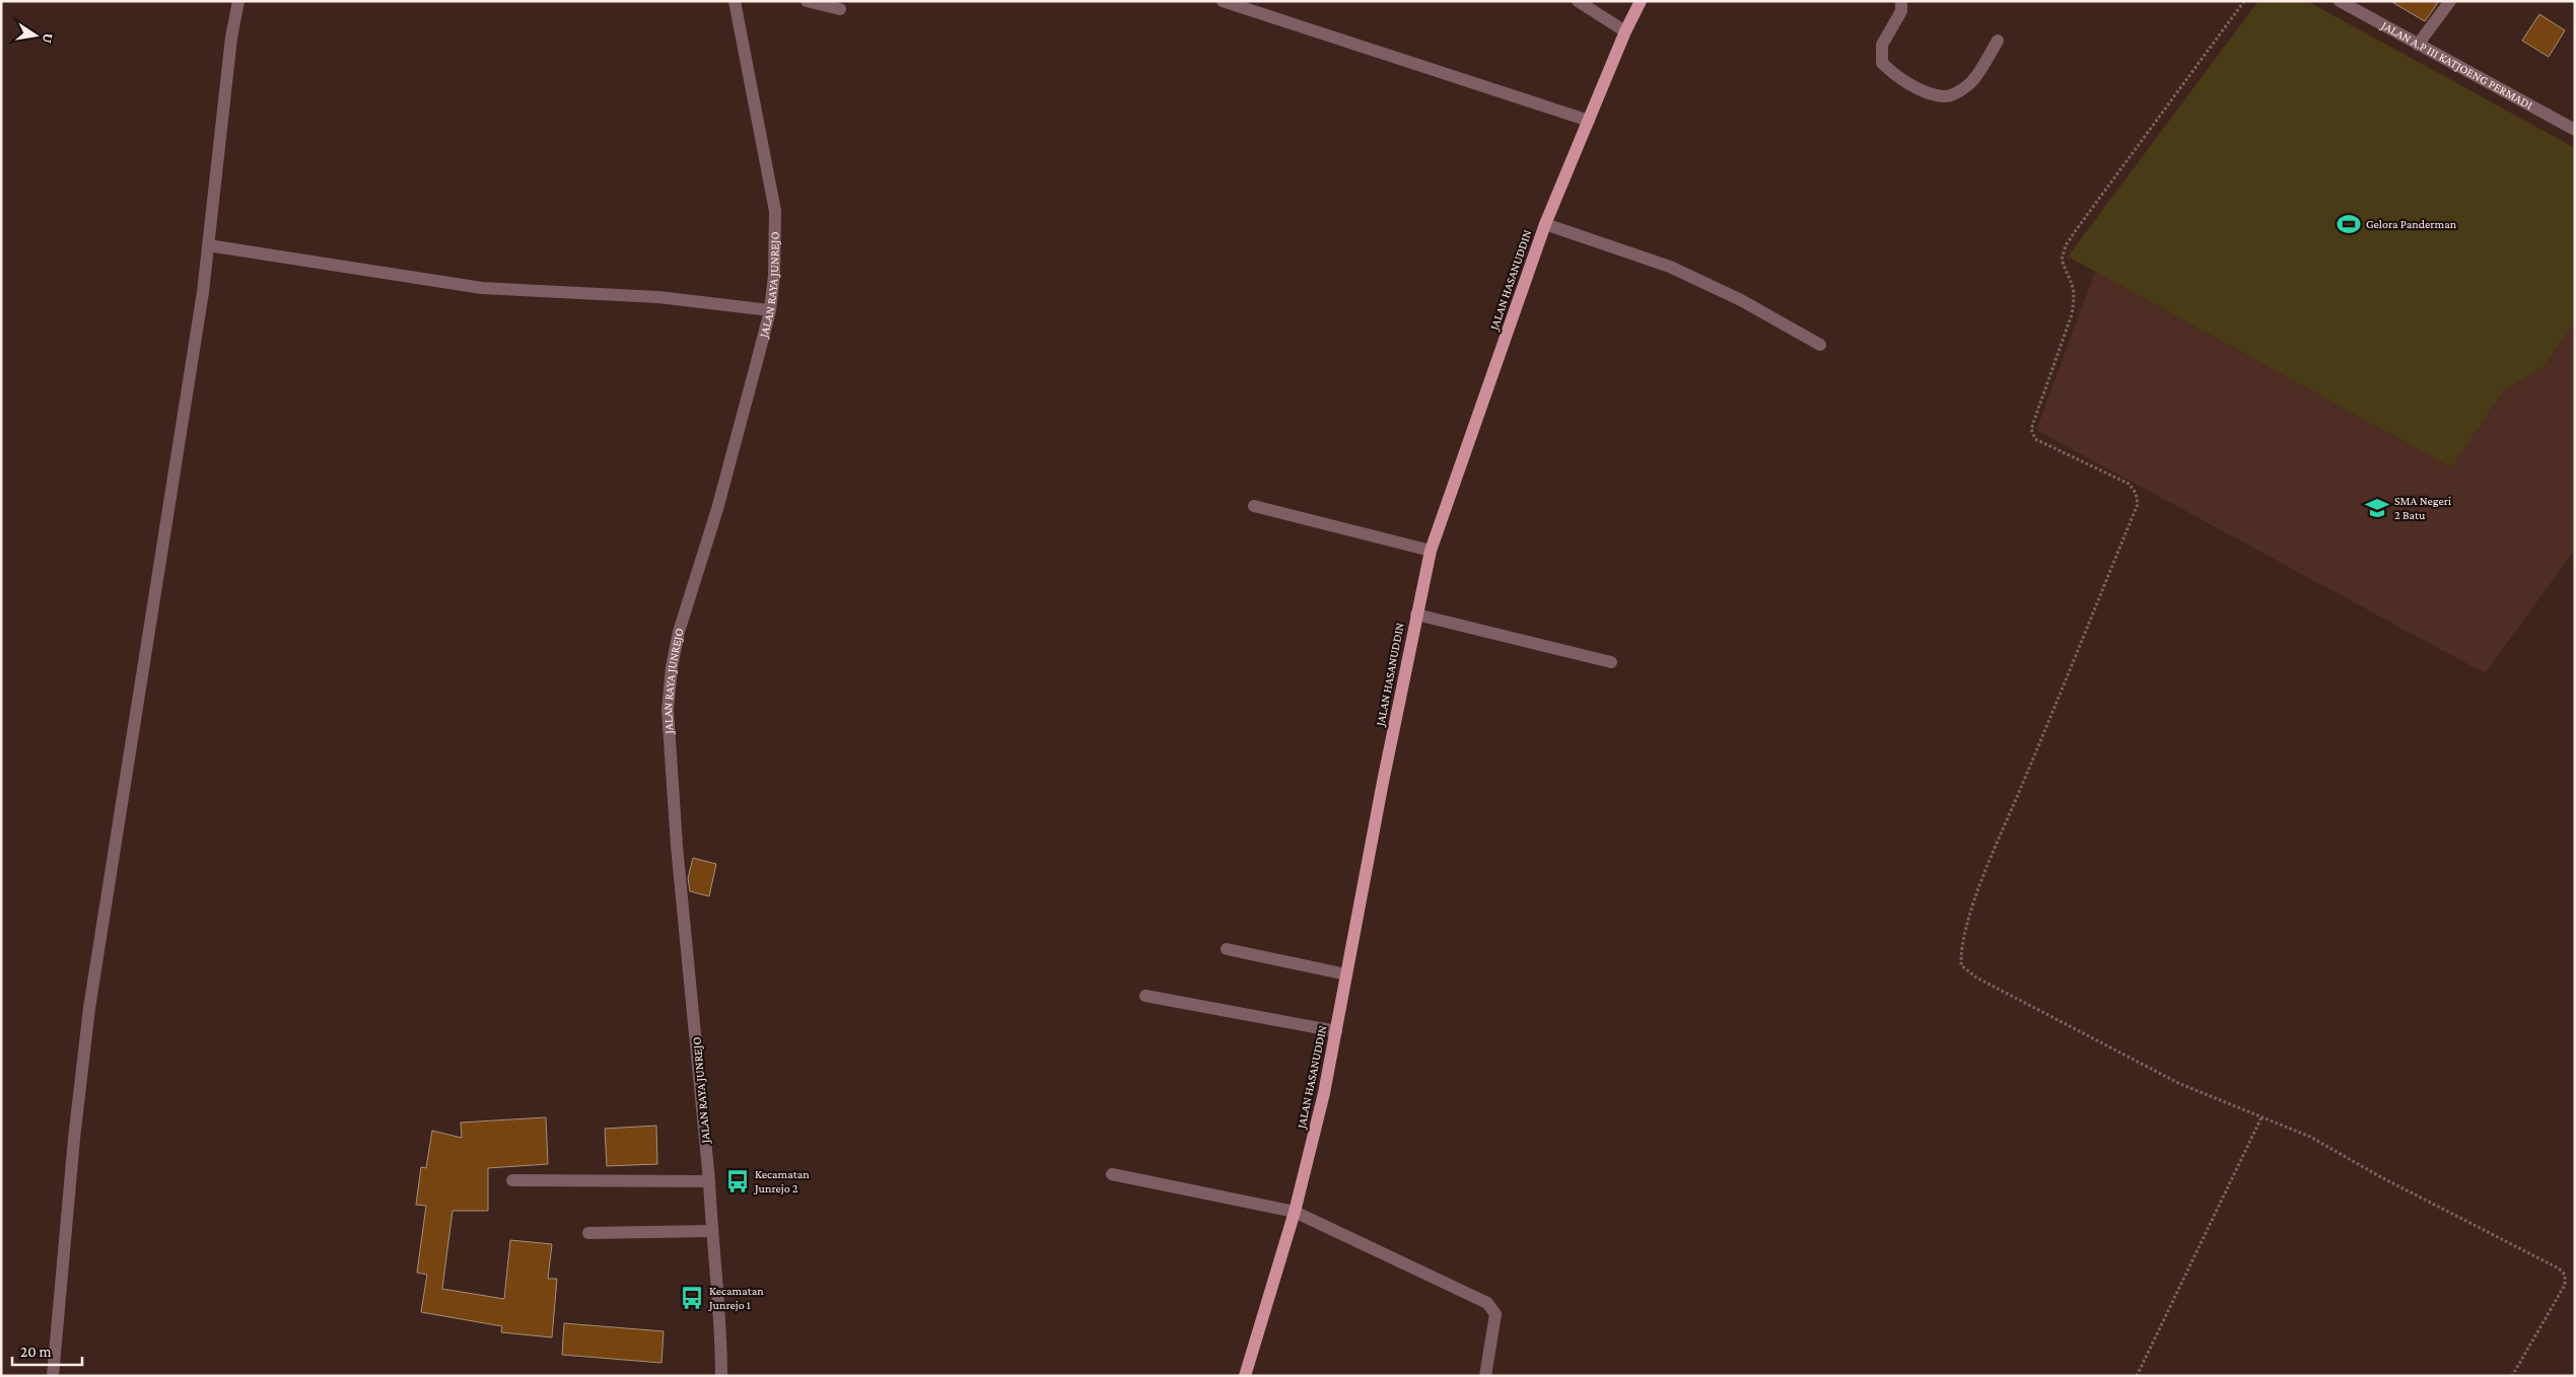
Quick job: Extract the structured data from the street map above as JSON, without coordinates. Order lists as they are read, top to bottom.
{
  "streets": {
    "main road": ["JALAN HASANUDDIN"],
    "street": ["JALAN A.P III KATJOENG PERMADI", "JALAN RAYA JUNREJO"]
  },
  "places": {
    "sports": ["Gelora Panderman"],
    "school or university": ["SMA Negeri 2 Batu"],
    "bus stop": ["Kecamatan Junrejo 2", "Kecamatan Junrejo 1"]
  },
  "scale_bar": "20 m",
  "north": "right"
}
